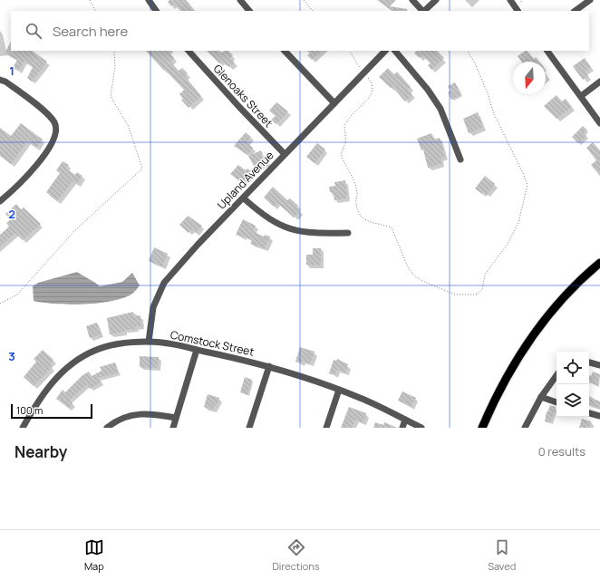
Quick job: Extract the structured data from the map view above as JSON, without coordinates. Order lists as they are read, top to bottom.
{
  "streets": {
    "street": ["Glenoaks Street", "Upland Avenue", "Comstock Street"]
  },
  "crossings": [
    ["Glenoaks Street", "Upland Avenue"],
    ["Upland Avenue", "Comstock Street"]
  ],
  "scale_bar": "100 m",
  "north": "bottom",
  "page": {
    "search": "Search here",
    "scale": "100 m",
    "heading": ["Nearby", "0 results"],
    "nav": ["Map", "Directions", "Saved"]
  },
  "grid": {
    "rows": ["1", "2", "3"]
  }
}
